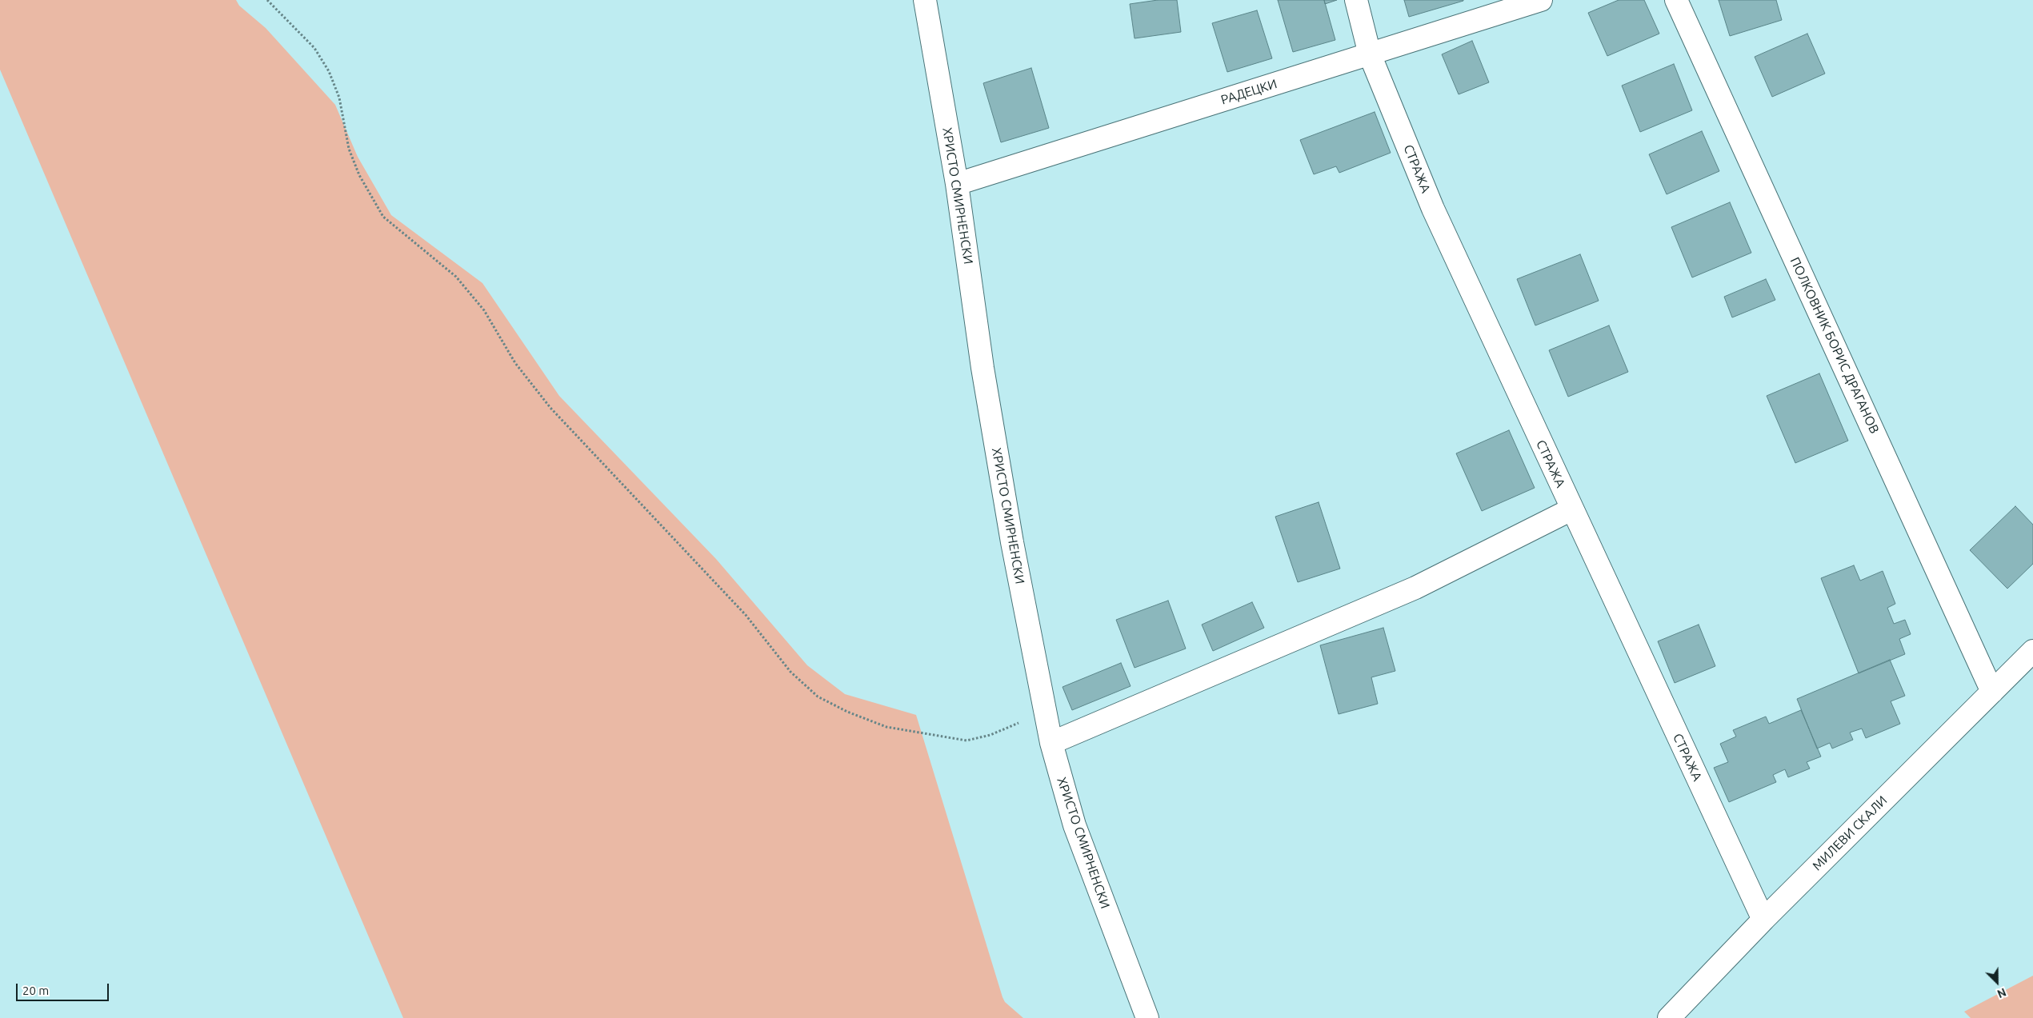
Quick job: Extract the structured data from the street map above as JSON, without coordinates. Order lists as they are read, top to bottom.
{
  "streets": {
    "street": [
      "РАДЕЦКИ",
      "СТРАЖА",
      "ХРИСТО СМИРНЕНСКИ",
      "ПОЛКОВНИК БОРИС ДРАГАНОВ",
      "МИЛЕВИ СКАЛИ"
    ]
  },
  "crossings": [
    ["РАДЕЦКИ", "СТРАЖА"],
    ["РАДЕЦКИ", "ХРИСТО СМИРНЕНСКИ"],
    ["СТРАЖА", "МИЛЕВИ СКАЛИ"],
    ["ПОЛКОВНИК БОРИС ДРАГАНОВ", "МИЛЕВИ СКАЛИ"]
  ],
  "scale_bar": "20 m",
  "north": "bottom right"
}
